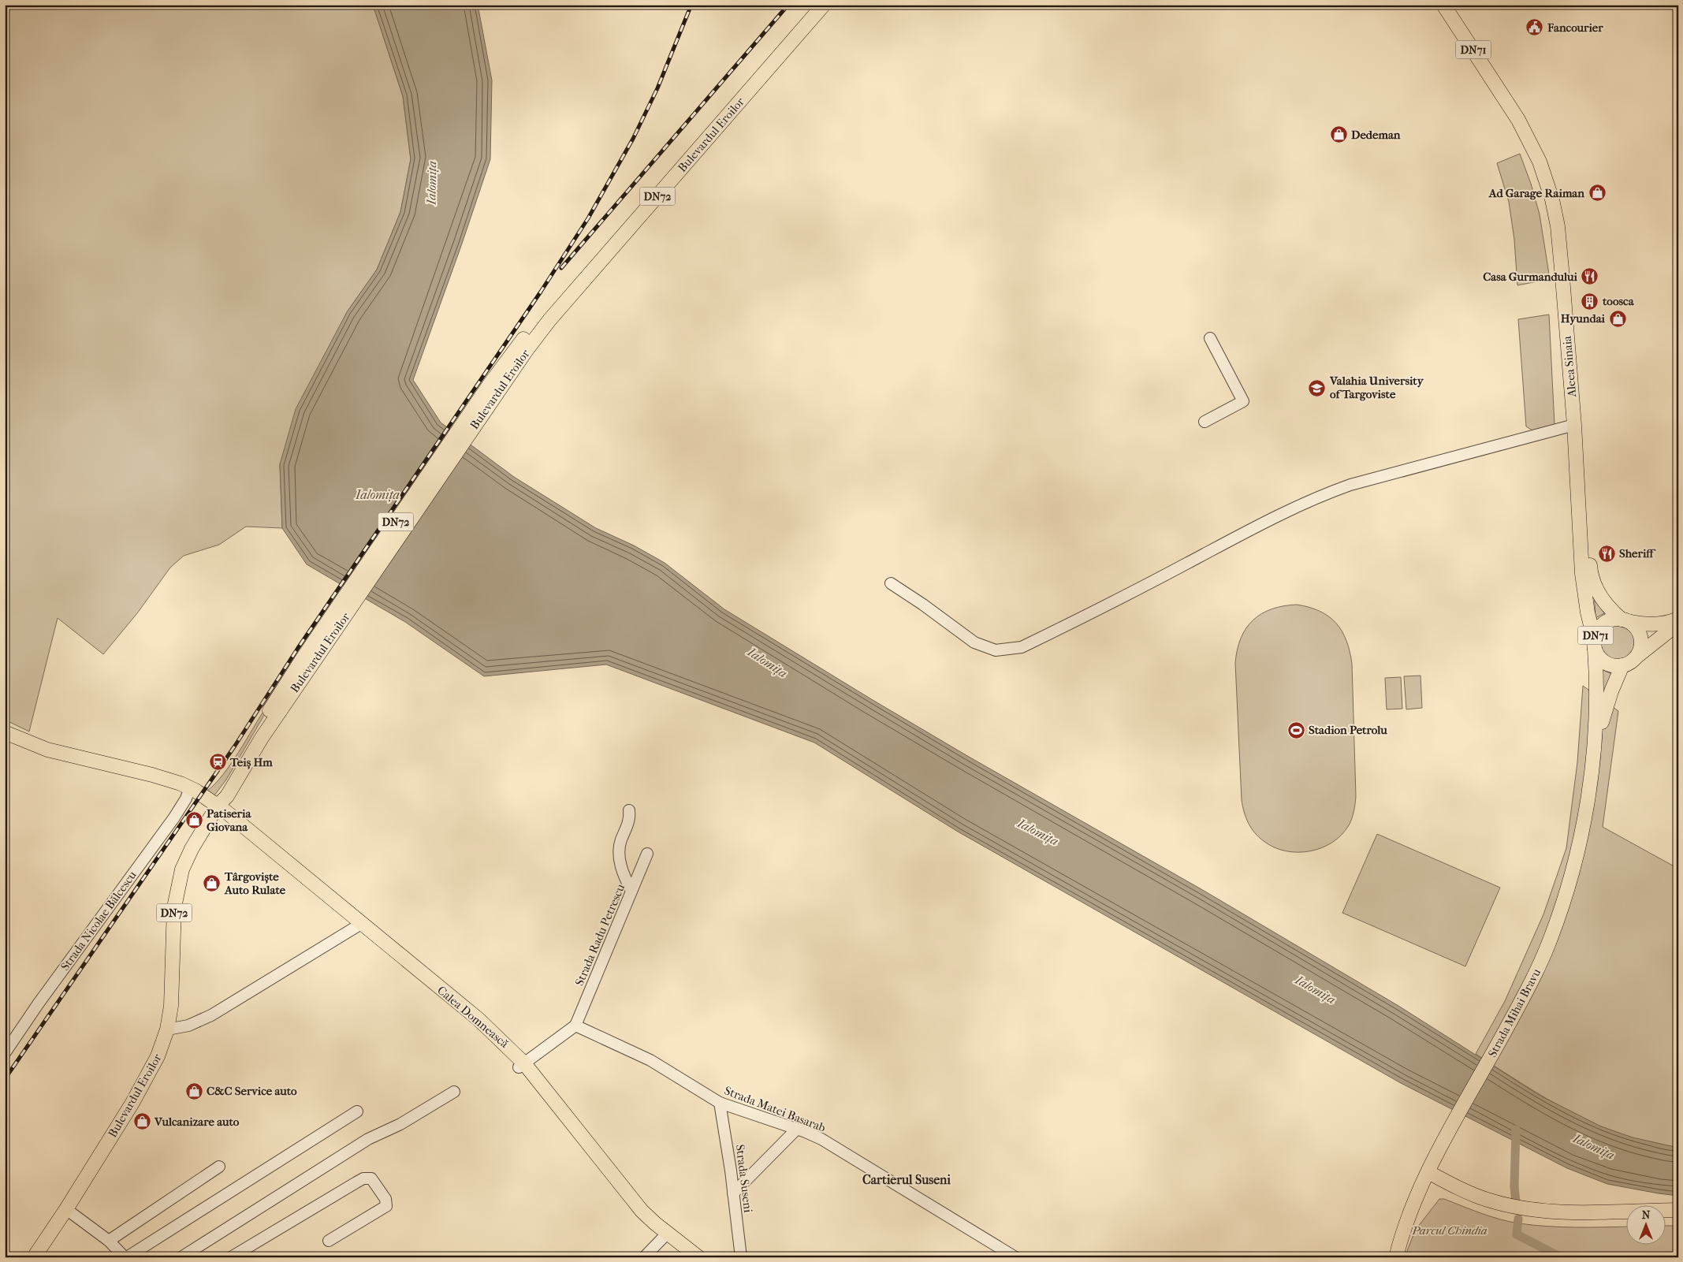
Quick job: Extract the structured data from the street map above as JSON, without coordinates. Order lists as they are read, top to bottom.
{
  "streets": {
    "main road": [
      "DN71",
      "Bulevardul Eroilor",
      "DN72",
      "Aleea Sinaia",
      "Strada Mihai Bravu",
      "Calea Domnească"
    ],
    "street": [
      "Strada Nicolae Bălcescu",
      "Strada Radu Petrescu",
      "Strada Matei Basarab",
      "Strada Suseni"
    ]
  },
  "crossings": [
    ["DN71", "Aleea Sinaia"],
    ["DN71", "Strada Mihai Bravu"],
    ["Bulevardul Eroilor", "Calea Domnească"],
    ["Aleea Sinaia", "Strada Mihai Bravu"],
    ["Strada Radu Petrescu", "Strada Matei Basarab"],
    ["Strada Matei Basarab", "Strada Suseni"]
  ],
  "districts": ["Cartierul Suseni"],
  "water": ["Ialomița"],
  "parks": ["Parcul Chindia"],
  "places": {
    "public building": ["Fancourier"],
    "shop": [
      "Dedeman",
      "Ad Garage Raiman",
      "Hyundai",
      "Patiseria Giovana",
      "Târgoviște Auto Rulate",
      "C&C Service auto",
      "Vulcanizare auto"
    ],
    "restaurant": ["Casa Gurmandului", "Sheriff"],
    "building": ["toosca"],
    "school or university": ["Valahia University of Targoviste"],
    "sports": ["Stadion Petrolu"],
    "station": ["Teiș Hm"]
  },
  "north": "top"
}
